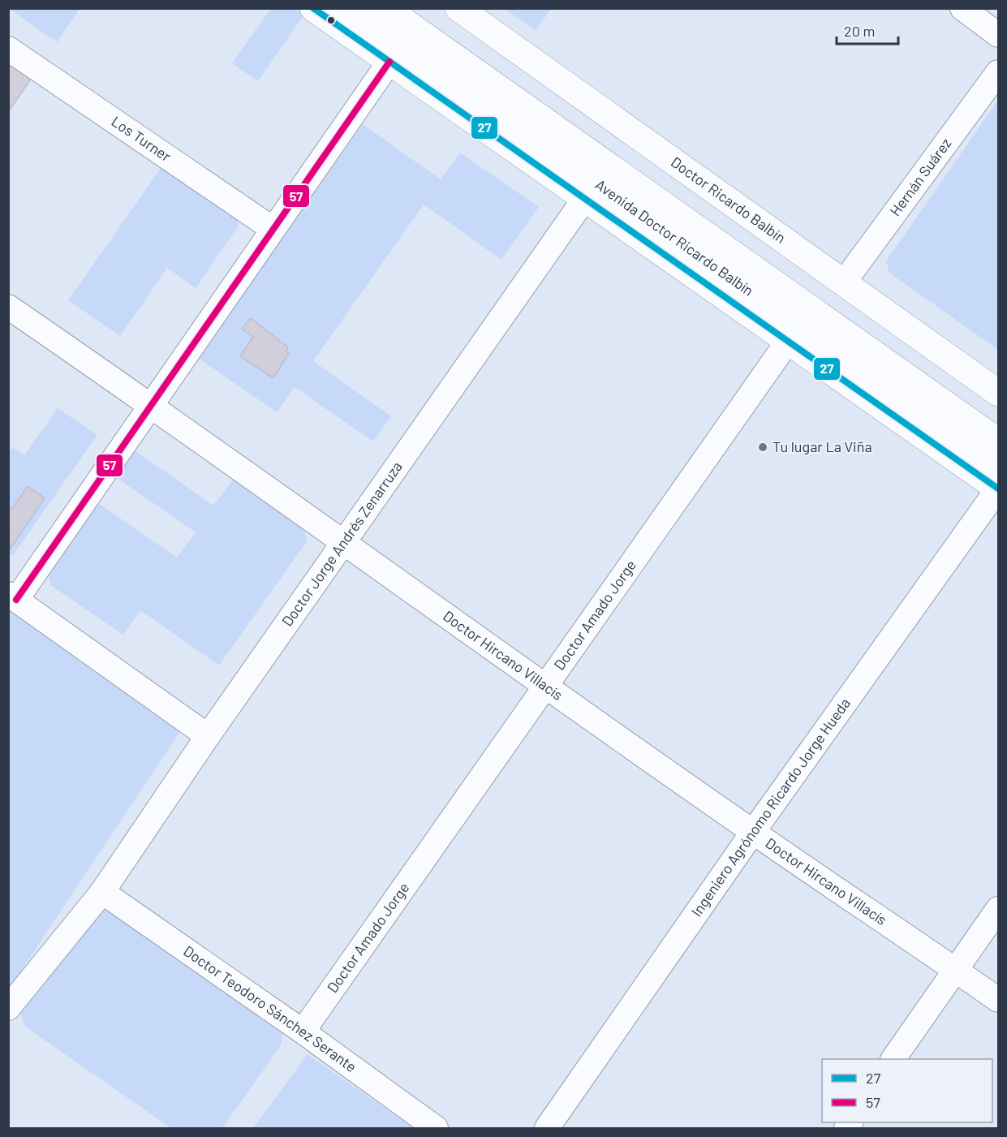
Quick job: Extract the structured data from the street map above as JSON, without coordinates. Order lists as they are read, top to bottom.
{
  "streets": {
    "main road": ["Doctor Ricardo Balbín", "Avenida Doctor Ricardo Balbín"],
    "street": [
      "Los Turner",
      "Hernán Suárez",
      "Doctor Jorge Andrés Zenarruza",
      "Doctor Amado Jorge",
      "Doctor Hircano Villacís",
      "Ingeniero Agrónomo Ricardo Jorge Hueda",
      "Doctor Teodoro Sánchez Serante"
    ]
  },
  "crossings": [
    ["Hernán Suárez", "Doctor Ricardo Balbín"],
    ["Doctor Jorge Andrés Zenarruza", "Doctor Hircano Villacís"],
    ["Doctor Jorge Andrés Zenarruza", "Doctor Teodoro Sánchez Serante"],
    ["Doctor Amado Jorge", "Doctor Hircano Villacís"],
    ["Doctor Amado Jorge", "Doctor Teodoro Sánchez Serante"],
    ["Doctor Hircano Villacís", "Ingeniero Agrónomo Ricardo Jorge Hueda"]
  ],
  "places": ["Tu lugar La Viña"],
  "lines": ["transit line 27", "transit line 57"],
  "legend": ["27", "57"],
  "scale_bar": "20 m"
}
